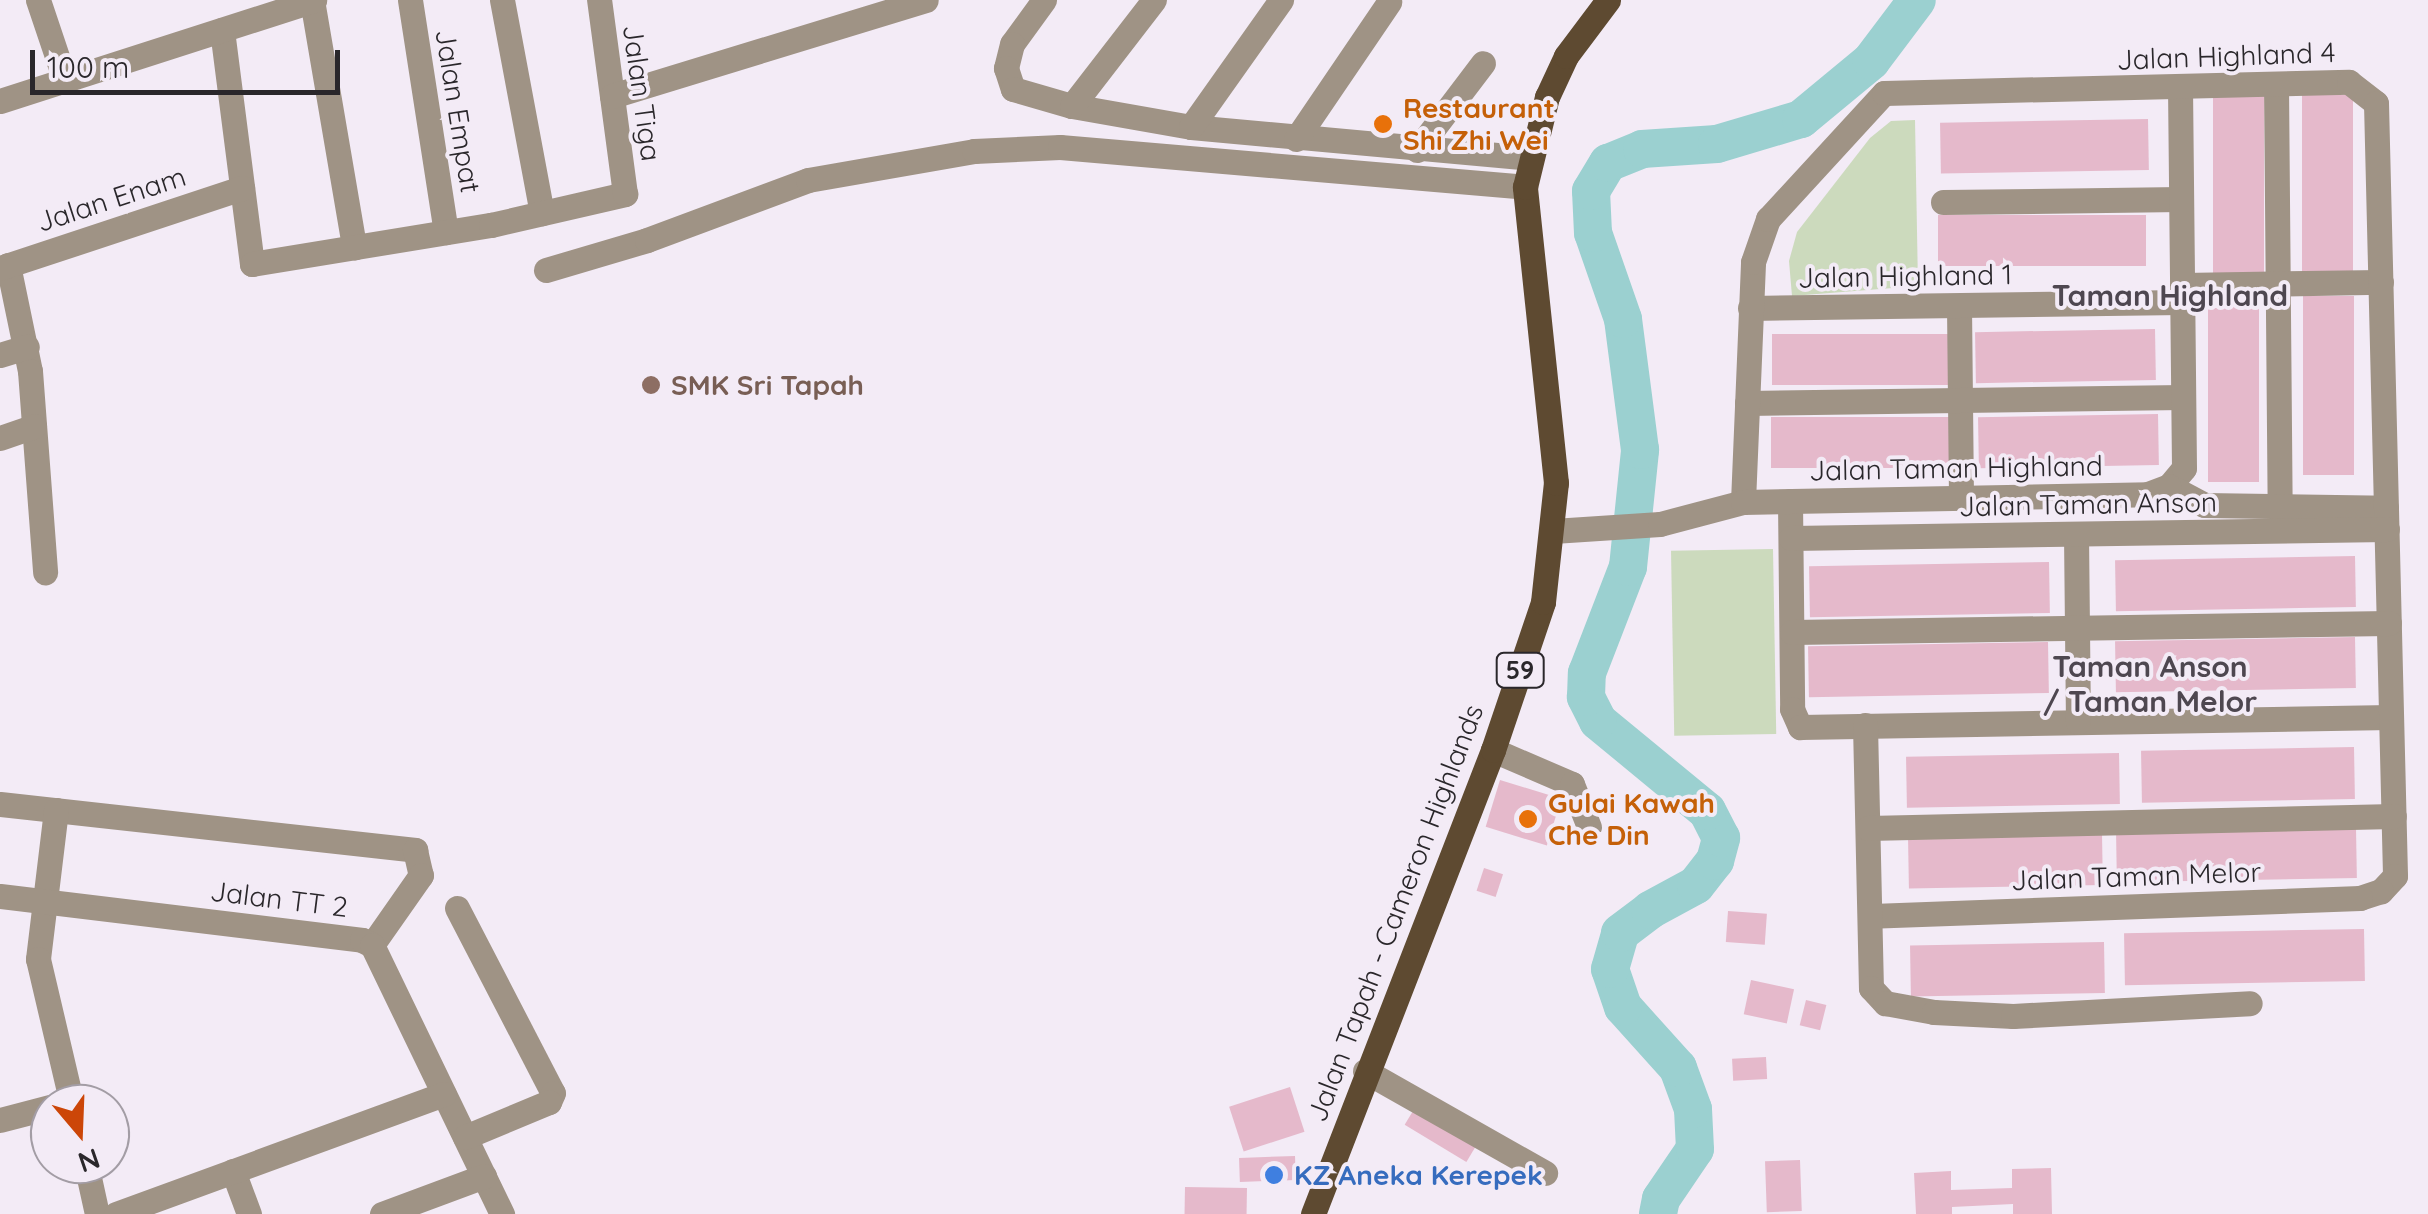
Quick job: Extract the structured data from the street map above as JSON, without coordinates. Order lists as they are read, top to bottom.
{
  "streets": {
    "main road": ["59", "Jalan Tapah - Cameron Highlands"],
    "street": [
      "Jalan Highland 4",
      "Jalan Tiga",
      "Jalan Empat",
      "Jalan Enam",
      "Jalan Highland 1",
      "Jalan Taman Highland",
      "Jalan Taman Anson",
      "Jalan Taman Melor",
      "Jalan TT 2"
    ]
  },
  "crossings": [
    ["Jalan Highland 4", "Jalan Highland 1"],
    ["Jalan Highland 4", "Jalan Taman Anson"],
    ["Jalan Highland 4", "Jalan Taman Melor"],
    ["Jalan Taman Highland", "Jalan Tapah - Cameron Highlands"]
  ],
  "districts": ["Taman Highland", "Taman Anson / Taman Melor"],
  "places": [
    "Restaurant Shi Zhi Wei",
    "SMK Sri Tapah",
    "Gulai Kawah Che Din",
    "KZ Aneka Kerepek"
  ],
  "scale_bar": "100 m",
  "north": "bottom"
}
